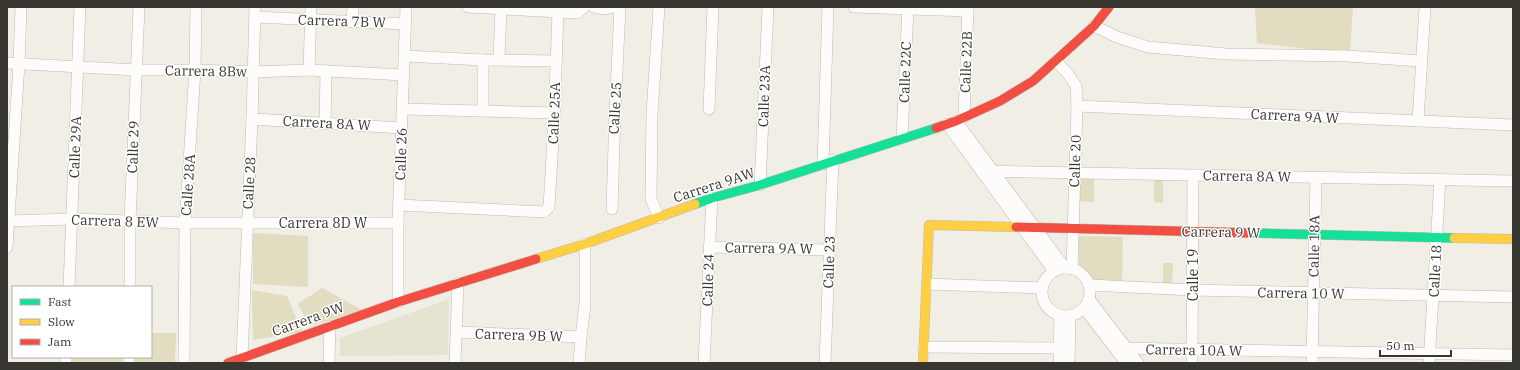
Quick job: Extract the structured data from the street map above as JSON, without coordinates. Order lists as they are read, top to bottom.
{
  "streets": {
    "main road": ["Carrera 9AW", "Carrera 9 W", "Carrera 9W"],
    "street": [
      "Carrera 7B W",
      "Calle 22B",
      "Carrera 8Bw",
      "Calle 22C",
      "Calle 23A",
      "Calle 25",
      "Calle 25A",
      "Carrera 9A W",
      "Carrera 8A W",
      "Calle 29A",
      "Calle 29",
      "Calle 26",
      "Calle 20",
      "Calle 28",
      "Calle 28A",
      "Carrera 8 EW",
      "Carrera 8D W",
      "Calle 18A",
      "Calle 23",
      "Calle 18",
      "Calle 19",
      "Calle 24",
      "Carrera 10 W",
      "Carrera 9B W",
      "Carrera 10A W"
    ]
  },
  "crossings": [
    ["Carrera 7B W", "Calle 26"],
    ["Carrera 7B W", "Calle 28"],
    ["Calle 22B", "Carrera 9AW"],
    ["Carrera 8Bw", "Calle 29A"],
    ["Carrera 8Bw", "Calle 29"],
    ["Carrera 8Bw", "Calle 26"],
    ["Carrera 8Bw", "Calle 28"],
    ["Carrera 8Bw", "Calle 28A"],
    ["Calle 22C", "Carrera 9AW"],
    ["Calle 23A", "Carrera 9AW"],
    ["Calle 25A", "Calle 26"],
    ["Carrera 9A W", "Calle 20"],
    ["Carrera 9A W", "Calle 23"],
    ["Carrera 9A W", "Calle 24"],
    ["Carrera 8A W", "Calle 26"],
    ["Carrera 8A W", "Calle 20"],
    ["Carrera 8A W", "Calle 28"],
    ["Carrera 8A W", "Calle 18A"],
    ["Carrera 8A W", "Calle 18"],
    ["Carrera 8A W", "Calle 19"],
    ["Calle 29A", "Carrera 8 EW"],
    ["Calle 29", "Carrera 8 EW"],
    ["Calle 26", "Carrera 9AW"],
    ["Calle 26", "Carrera 8D W"],
    ["Calle 26", "Carrera 9W"],
    ["Calle 20", "Carrera 9AW"],
    ["Calle 20", "Carrera 9 W"],
    ["Calle 20", "Carrera 10 W"],
    ["Calle 28", "Carrera 8 EW"],
    ["Calle 28", "Carrera 8D W"],
    ["Calle 28", "Carrera 9W"],
    ["Calle 28A", "Carrera 8 EW"],
    ["Carrera 9AW", "Calle 23"],
    ["Carrera 9AW", "Calle 24"],
    ["Carrera 9AW", "Carrera 9W"],
    ["Carrera 8 EW", "Carrera 8D W"],
    ["Carrera 9 W", "Calle 18A"],
    ["Carrera 9 W", "Calle 18"],
    ["Carrera 9 W", "Calle 19"],
    ["Calle 18A", "Carrera 10 W"],
    ["Calle 18A", "Carrera 10A W"],
    ["Calle 18", "Carrera 10 W"],
    ["Calle 18", "Carrera 10A W"],
    ["Calle 19", "Carrera 10 W"],
    ["Calle 19", "Carrera 10A W"]
  ],
  "legend": ["Fast", "Slow", "Jam"],
  "scale_bar": "50 m"
}
